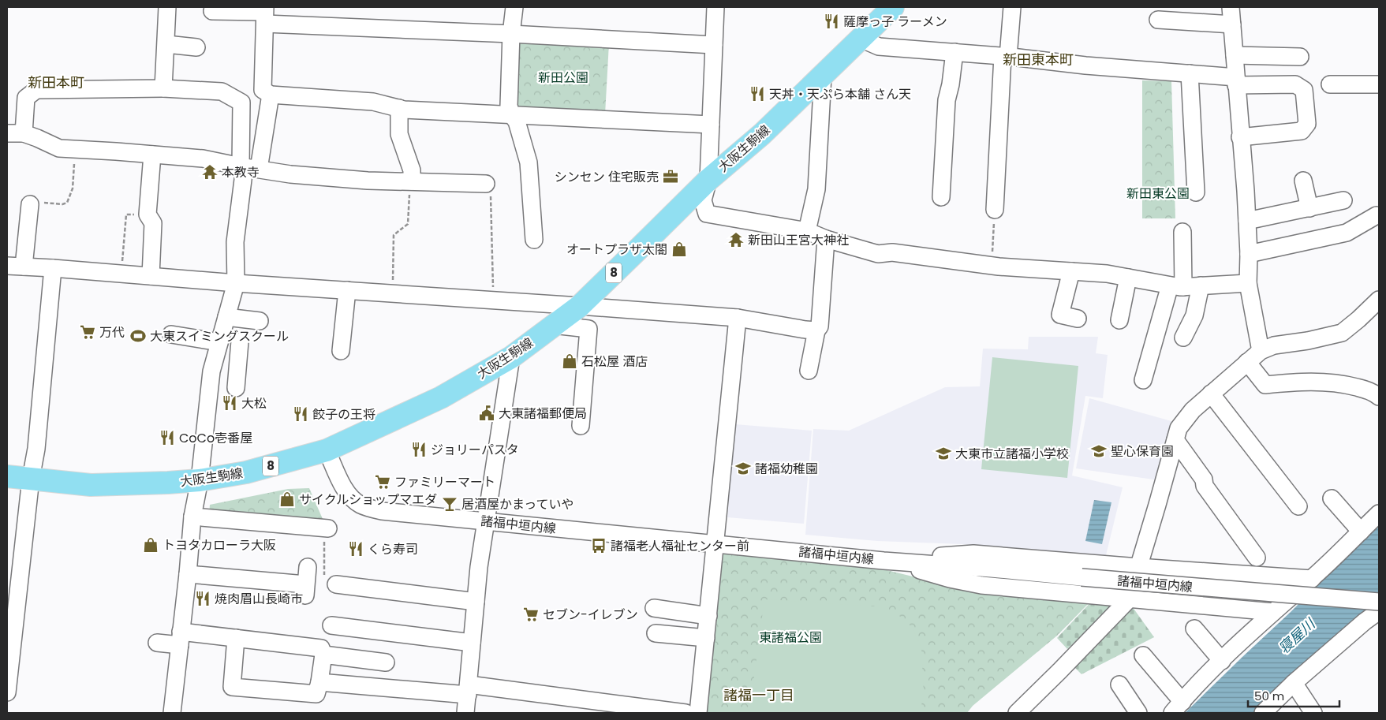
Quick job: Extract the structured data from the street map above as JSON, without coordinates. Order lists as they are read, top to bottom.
{
  "streets": {
    "main road": ["大阪生駒線", "8"],
    "street": ["諸福中垣内線"]
  },
  "crossings": [
    ["大阪生駒線", "諸福中垣内線"]
  ],
  "districts": ["新田東本町", "新田本町", "諸福一丁目"],
  "water": ["寝屋川"],
  "parks": ["新田公園", "新田東公園", "東諸福公園"],
  "places": {
    "restaurant": [
      "薩摩っ子 ラーメン",
      "天丼・天ぷら本舗 さん天",
      "大松",
      "餃子の王将",
      "CoCo壱番屋",
      "ジョリーパスタ",
      "くら寿司",
      "焼肉眉山長崎市"
    ],
    "temple": ["本教寺", "新田山王宮大神社"],
    "office": ["シンセン 住宅販売"],
    "shop": [
      "オートプラザ太閤",
      "石松屋 酒店",
      "サイクルショップマエダ",
      "トヨタカローラ大阪"
    ],
    "supermarket": ["万代", "ファミリーマート", "セブン-イレブン"],
    "sports": ["大東スイミングスクール"],
    "public building": ["大東諸福郵便局"],
    "school or university": ["聖心保育園", "大東市立諸福小学校", "諸福幼稚園"],
    "bar": ["居酒屋かまっていや"],
    "bus stop": ["諸福老人福祉センター前"]
  },
  "scale_bar": "50 m"
}
